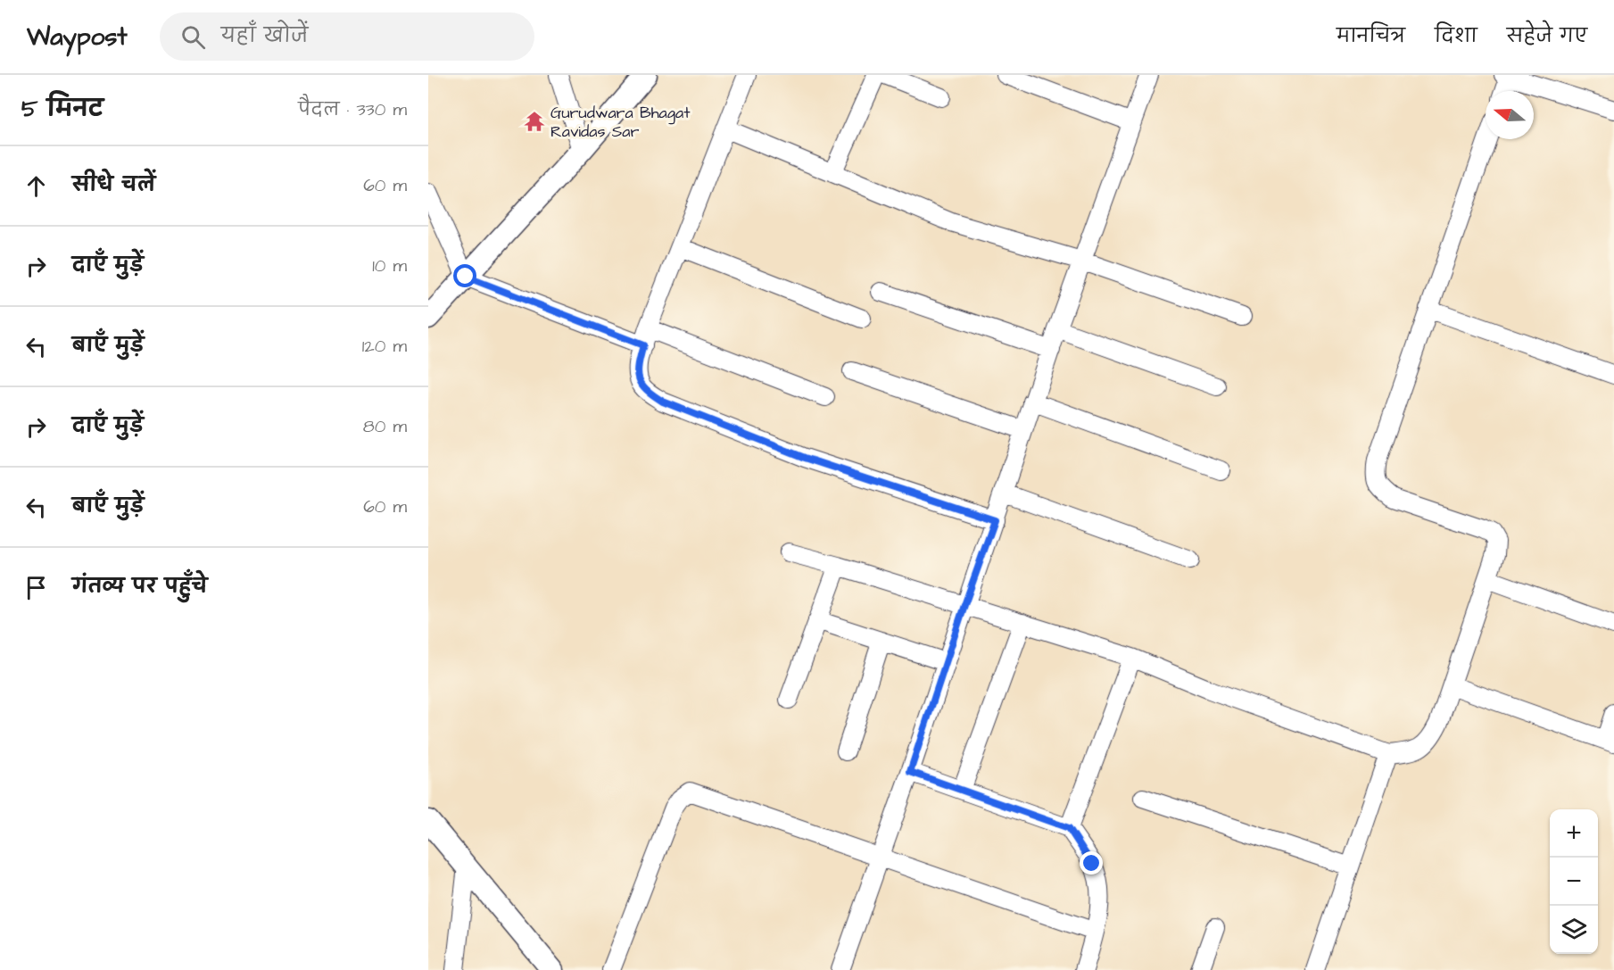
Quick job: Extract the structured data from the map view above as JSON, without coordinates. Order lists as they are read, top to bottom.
{
  "places": {
    "temple": ["Gurudwara Bhagat Ravidas Sar"]
  },
  "north": "left",
  "page": {
    "header": "Waypost",
    "search": "यहाँ खोजें",
    "nav": ["मानचित्र", "दिशा", "सहेजे गए"],
    "heading": ["5 मिनट", "पैदल · 330 m"],
    "list": [
      ["सीधे चलें", "60 m"],
      ["दाएँ मुड़ें", "10 m"],
      ["बाएँ मुड़ें", "120 m"],
      ["दाएँ मुड़ें", "80 m"],
      ["बाएँ मुड़ें", "60 m"],
      "गंतव्य पर पहुँचे"
    ],
    "map_buttons": ["+", "−"]
  }
}
